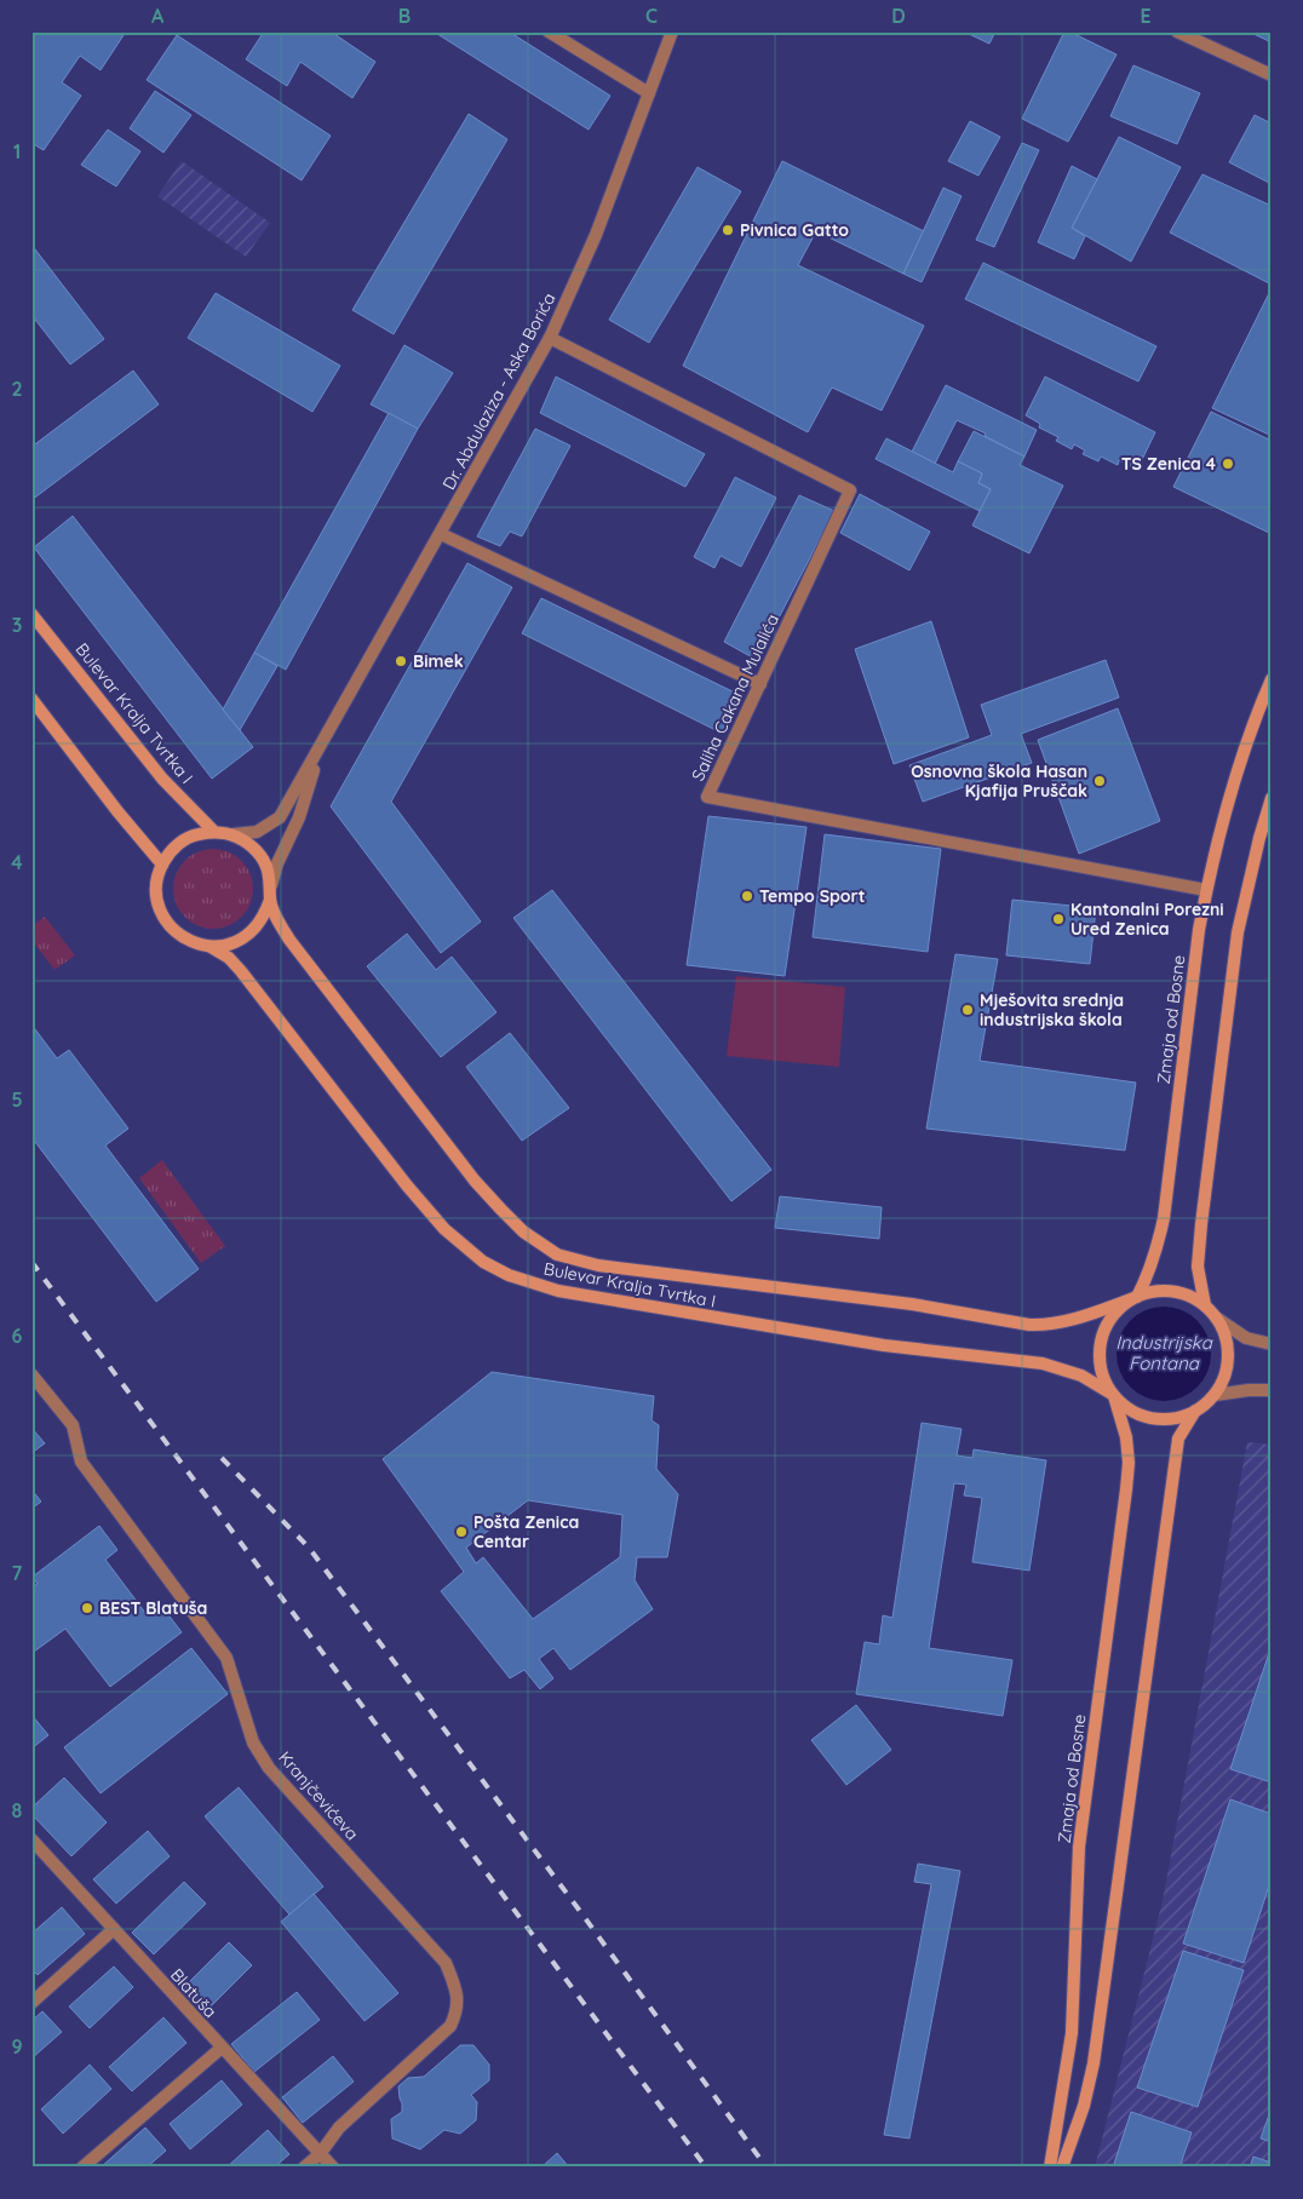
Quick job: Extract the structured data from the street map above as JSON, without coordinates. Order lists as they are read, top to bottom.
{
  "streets": {
    "main road": ["Bulevar Kralja Tvrtka I", "Zmaja od Bosne"],
    "street": [
      "Dr. Abdulaziza - Aska Borića",
      "Saliha Cakana Mulalića",
      "Kranjčevićeva",
      "Blatuša"
    ]
  },
  "crossings": [
    ["Dr. Abdulaziza - Aska Borića", "Saliha Cakana Mulalića"],
    ["Dr. Abdulaziza - Aska Borića", "Bulevar Kralja Tvrtka I"],
    ["Saliha Cakana Mulalića", "Zmaja od Bosne"],
    ["Bulevar Kralja Tvrtka I", "Zmaja od Bosne"],
    ["Kranjčevićeva", "Blatuša"]
  ],
  "water": ["Industrijska Fontana"],
  "places": [
    "Pivnica Gatto",
    "TS Zenica 4",
    "Bimek",
    "Osnovna škola Hasan Kjafija Pruščak",
    "Tempo Sport",
    "Kantonalni Porezni Ured Zenica",
    "Mješovita srednja industrijska škola",
    "Pošta Zenica Centar",
    "BEST Blatuša"
  ],
  "grid": {
    "columns": [
      "A",
      "B",
      "C",
      "D",
      "E"
    ],
    "rows": [
      "1",
      "2",
      "3",
      "4",
      "5",
      "6",
      "7",
      "8",
      "9"
    ]
  }
}
